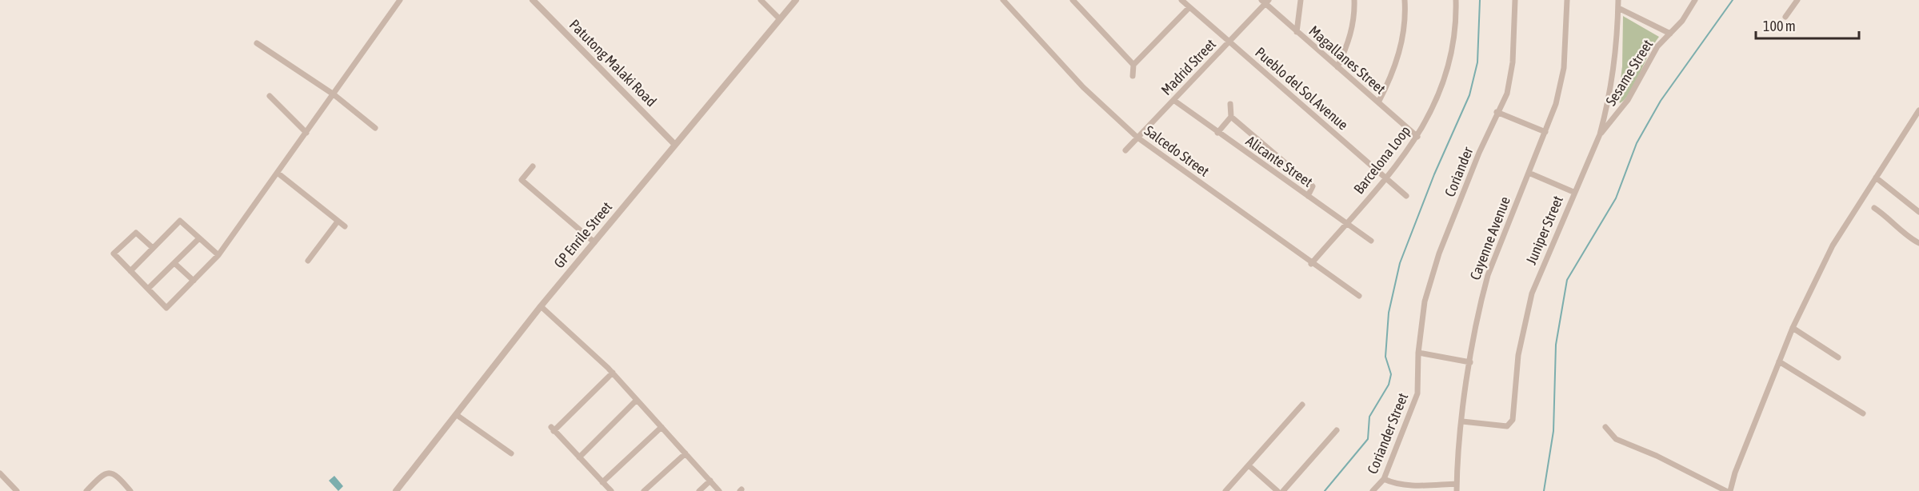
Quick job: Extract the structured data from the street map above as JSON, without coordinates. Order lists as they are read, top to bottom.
{
  "streets": {
    "street": [
      "Magallanes Street",
      "Patutong Malaki Road",
      "Madrid Street",
      "Sesame Street",
      "Pueblo del Sol Avenue",
      "Salcedo Street",
      "Barcelona Loop",
      "Alicante Street",
      "Coriander",
      "Juniper Street",
      "GP Enrile Street",
      "Cayenne Avenue",
      "Coriander Street"
    ]
  },
  "crossings": [
    ["Magallanes Street", "Madrid Street"],
    ["Magallanes Street", "Barcelona Loop"],
    ["Patutong Malaki Road", "GP Enrile Street"],
    ["Madrid Street", "Pueblo del Sol Avenue"],
    ["Madrid Street", "Salcedo Street"],
    ["Madrid Street", "Alicante Street"],
    ["Sesame Street", "Juniper Street"],
    ["Pueblo del Sol Avenue", "Barcelona Loop"],
    ["Salcedo Street", "Barcelona Loop"],
    ["Barcelona Loop", "Alicante Street"],
    ["Coriander", "Coriander Street"],
    ["Juniper Street", "Cayenne Avenue"]
  ],
  "scale_bar": "100 m"
}
